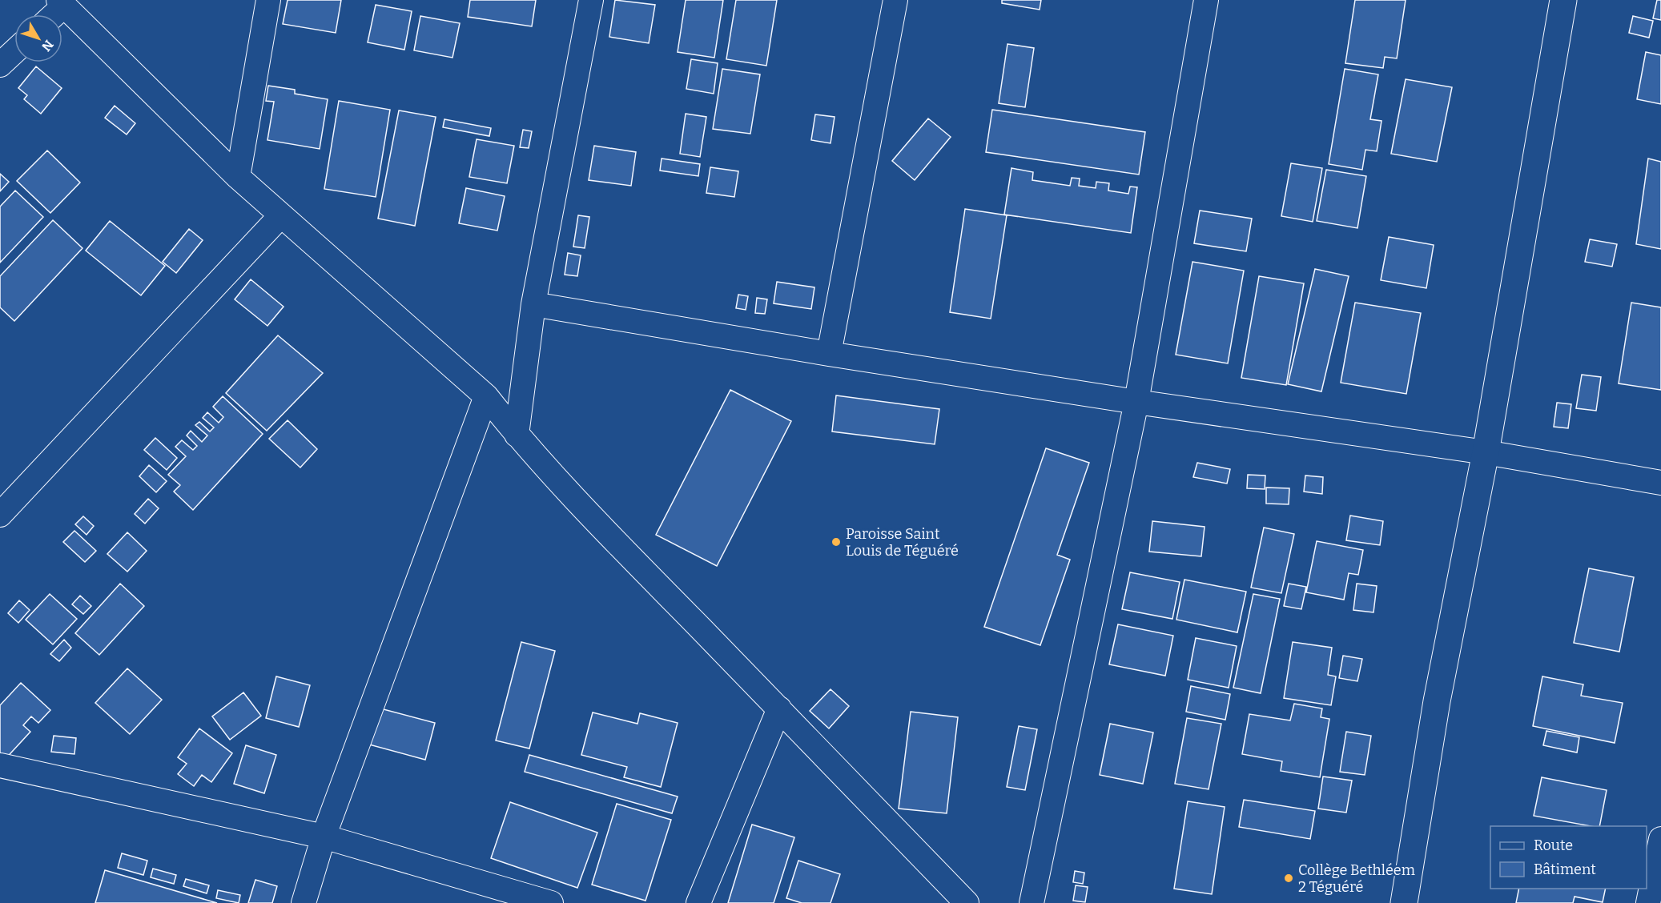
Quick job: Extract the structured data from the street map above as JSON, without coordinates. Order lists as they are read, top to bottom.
{
  "places": ["Paroisse Saint Louis de Téguéré", "Collège Bethléem 2 Téguéré"],
  "legend": ["Route", "Bâtiment"],
  "north": "bottom right"
}
